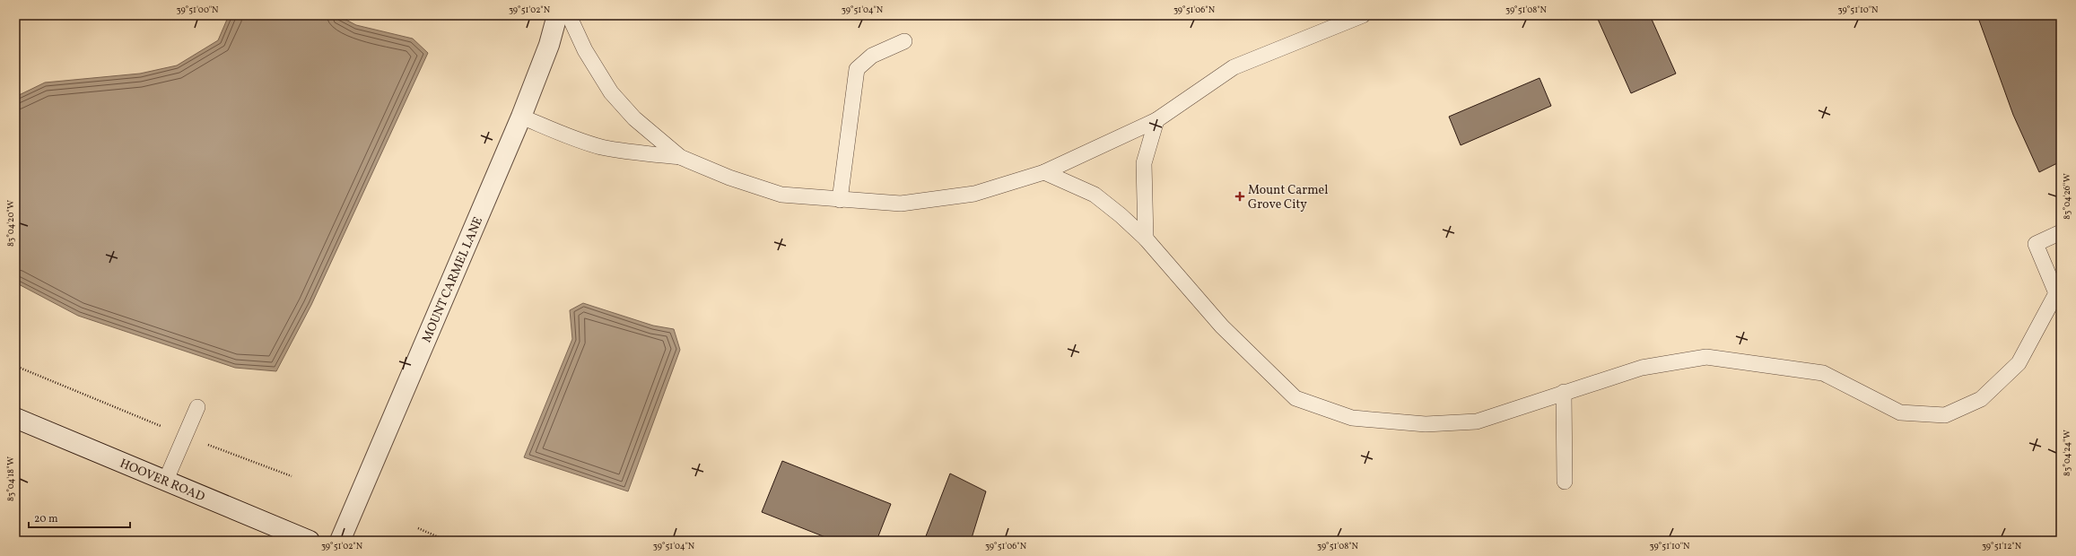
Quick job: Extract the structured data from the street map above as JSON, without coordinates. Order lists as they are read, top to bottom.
{
  "streets": {
    "street": ["MOUNT CARMEL LANE", "HOOVER ROAD"]
  },
  "places": {
    "health": ["Mount Carmel Grove City"]
  },
  "scale_bar": "20 m",
  "coordinates": [
    "39°51'00\"N",
    "39°51'02\"N",
    "39°51'04\"N",
    "39°51'06\"N",
    "39°51'08\"N",
    "39°51'10\"N",
    "83°04'26\"W",
    "83°04'20\"W",
    "83°04'24\"W",
    "83°04'18\"W",
    "39°51'12\"N"
  ]
}
